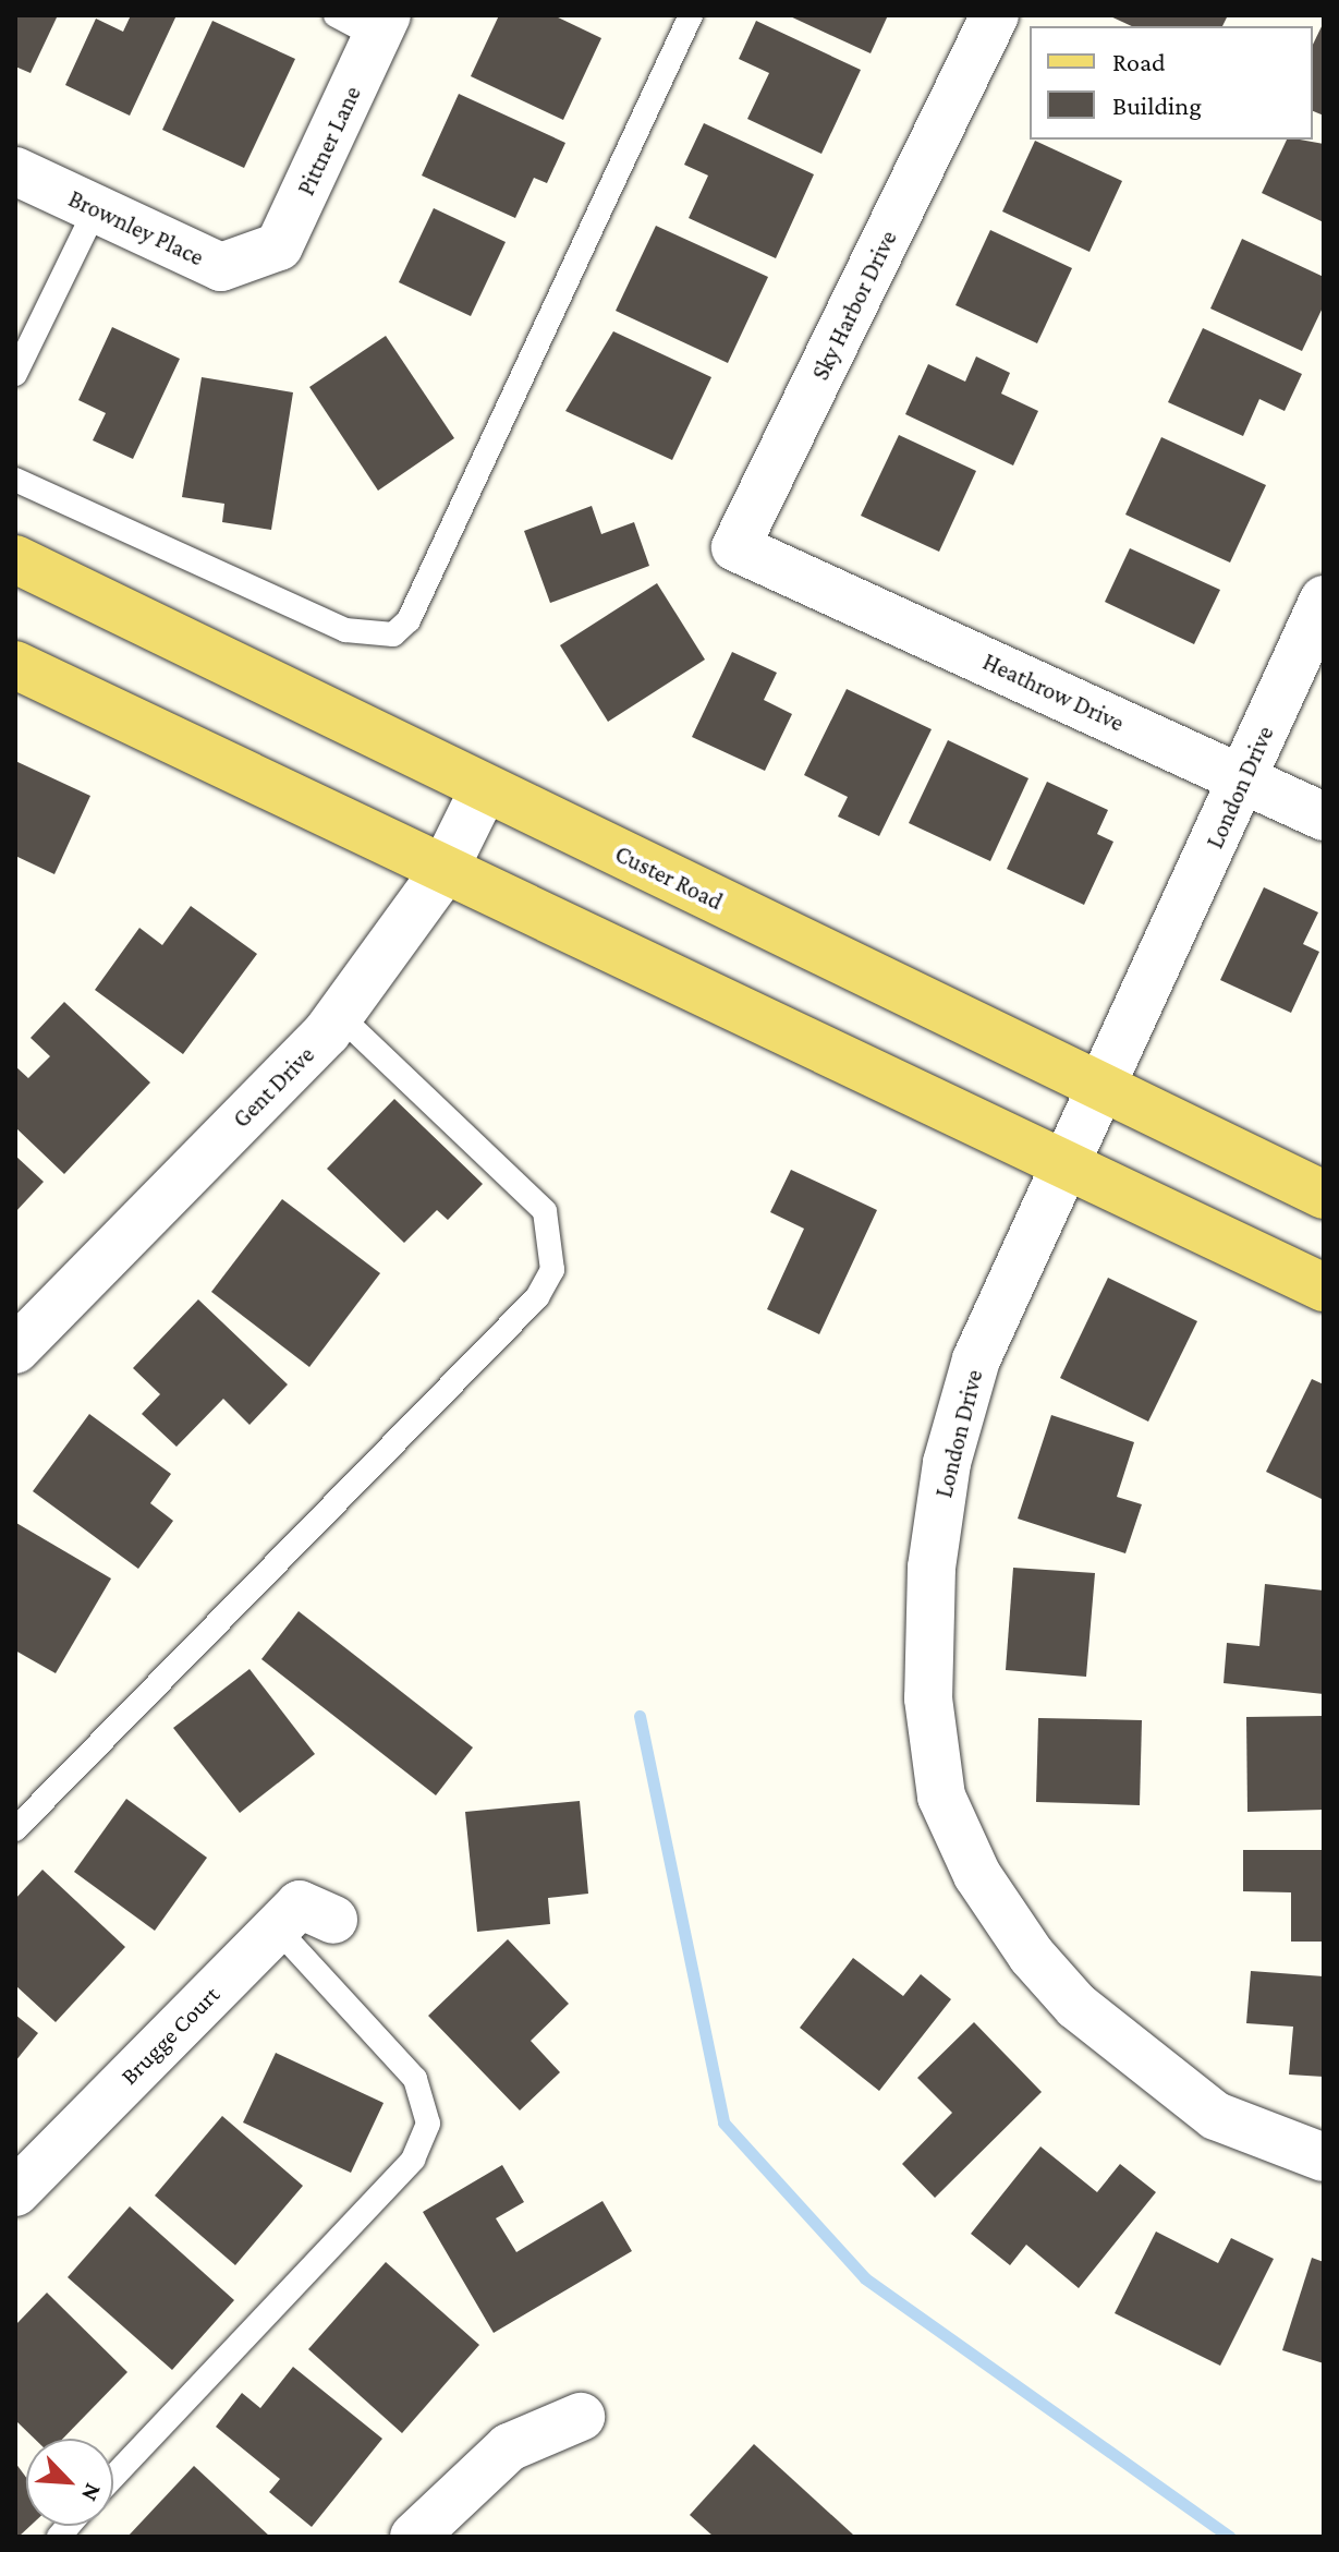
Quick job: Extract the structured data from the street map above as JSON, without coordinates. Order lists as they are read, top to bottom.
{
  "streets": {
    "main road": ["Custer Road"],
    "street": [
      "Pittner Lane",
      "Brownley Place",
      "Sky Harbor Drive",
      "Heathrow Drive",
      "London Drive",
      "Gent Drive",
      "Brugge Court"
    ]
  },
  "crossings": [
    ["Pittner Lane", "Brownley Place"],
    ["Sky Harbor Drive", "Heathrow Drive"],
    ["Heathrow Drive", "London Drive"],
    ["London Drive", "Custer Road"],
    ["Custer Road", "Gent Drive"]
  ],
  "legend": ["Road", "Building"],
  "north": "bottom right"
}
